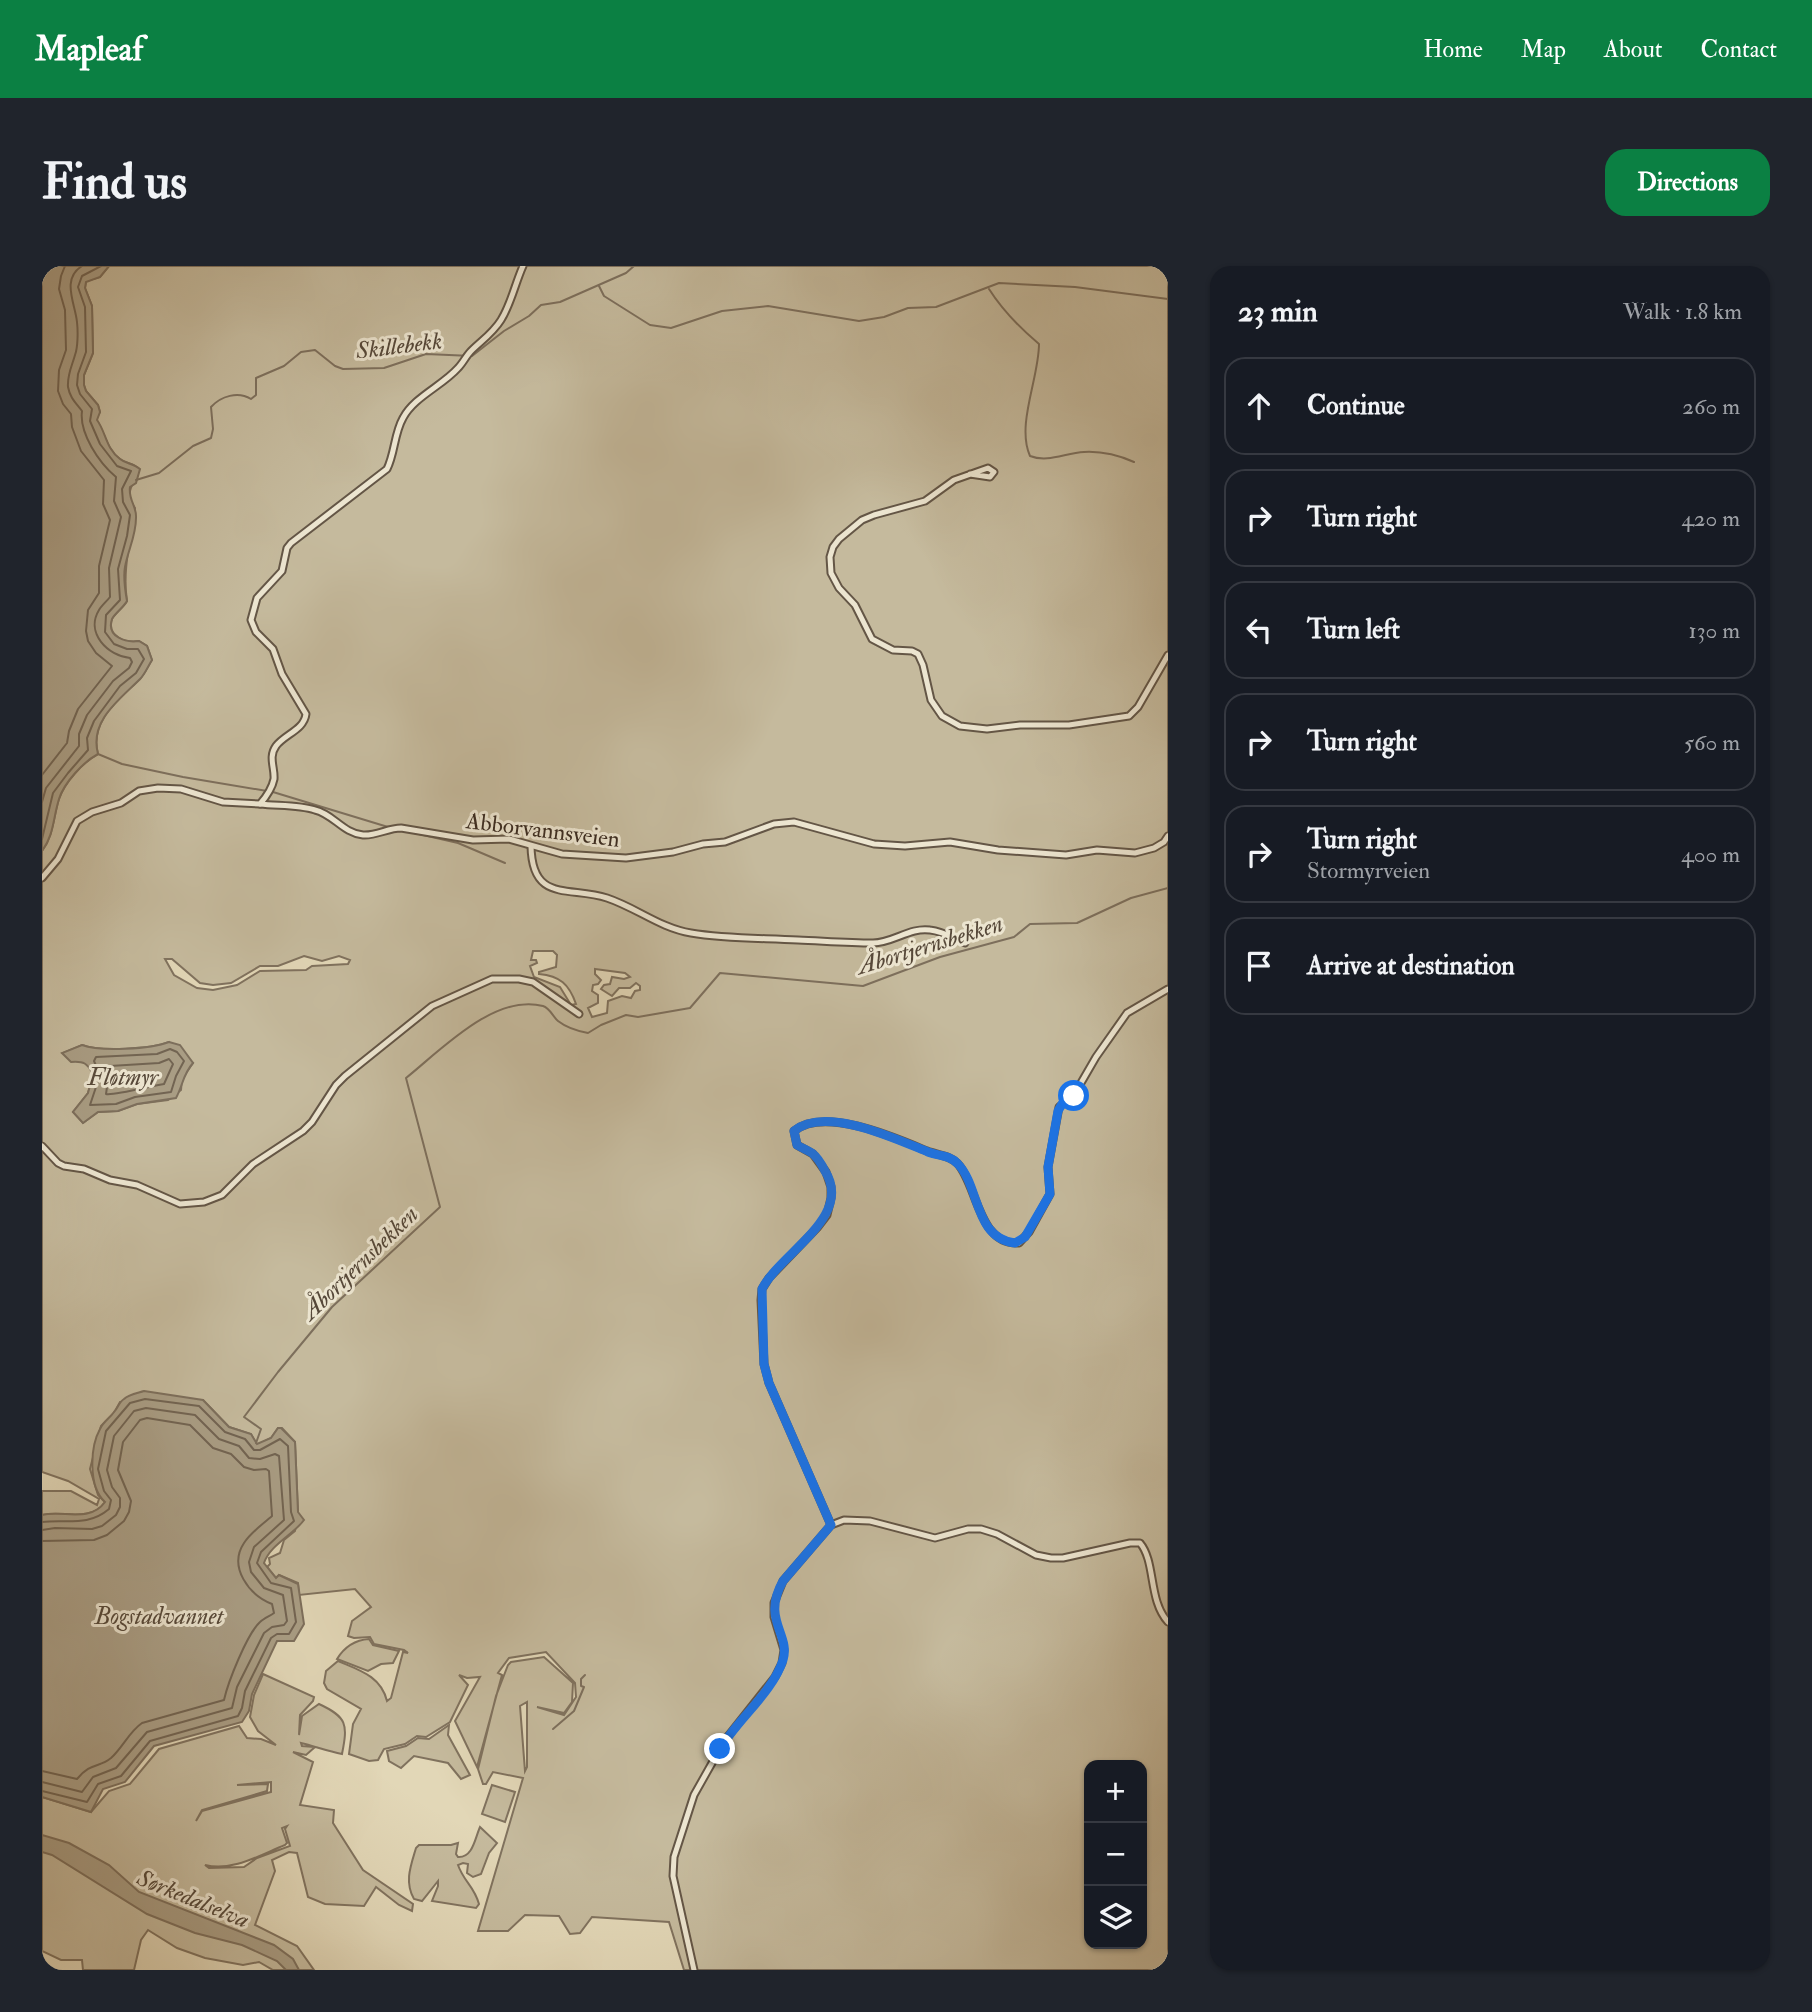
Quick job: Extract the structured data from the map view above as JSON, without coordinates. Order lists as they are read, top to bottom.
{
  "streets": {
    "street": ["Abborvannsveien"]
  },
  "water": [
    "Skillebekk",
    "Åbortjernsbekken",
    "Fløtmyr",
    "Bogstadvannet",
    "Sørkedalselva"
  ],
  "page": {
    "header": "Mapleaf",
    "nav": [
      "Home",
      "Map",
      "About",
      "Contact"
    ],
    "buttons": "Directions",
    "title": "Find us",
    "heading": ["23 min", "Walk · 1.8 km"],
    "list": [
      ["Continue", "260 m"],
      ["Turn right", "420 m"],
      ["Turn left", "130 m"],
      ["Turn right", "560 m"],
      ["Turn right", "Stormyrveien", "400 m"],
      "Arrive at destination"
    ],
    "map_buttons": ["+", "−"]
  }
}
